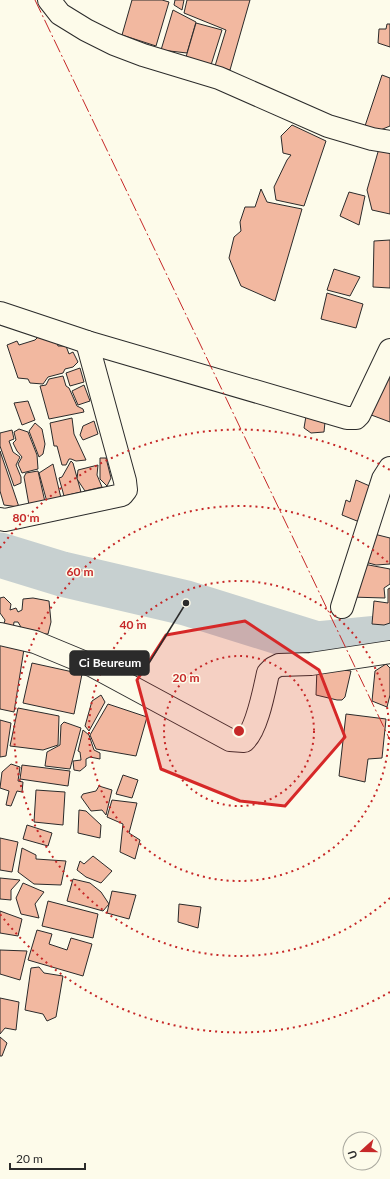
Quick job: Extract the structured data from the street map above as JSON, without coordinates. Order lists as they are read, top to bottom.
{
  "places": ["Ci Beureum"],
  "scale_bar": "20 m",
  "north": "left",
  "rings": [
    "80 m",
    "60 m",
    "40 m",
    "20 m"
  ]
}
